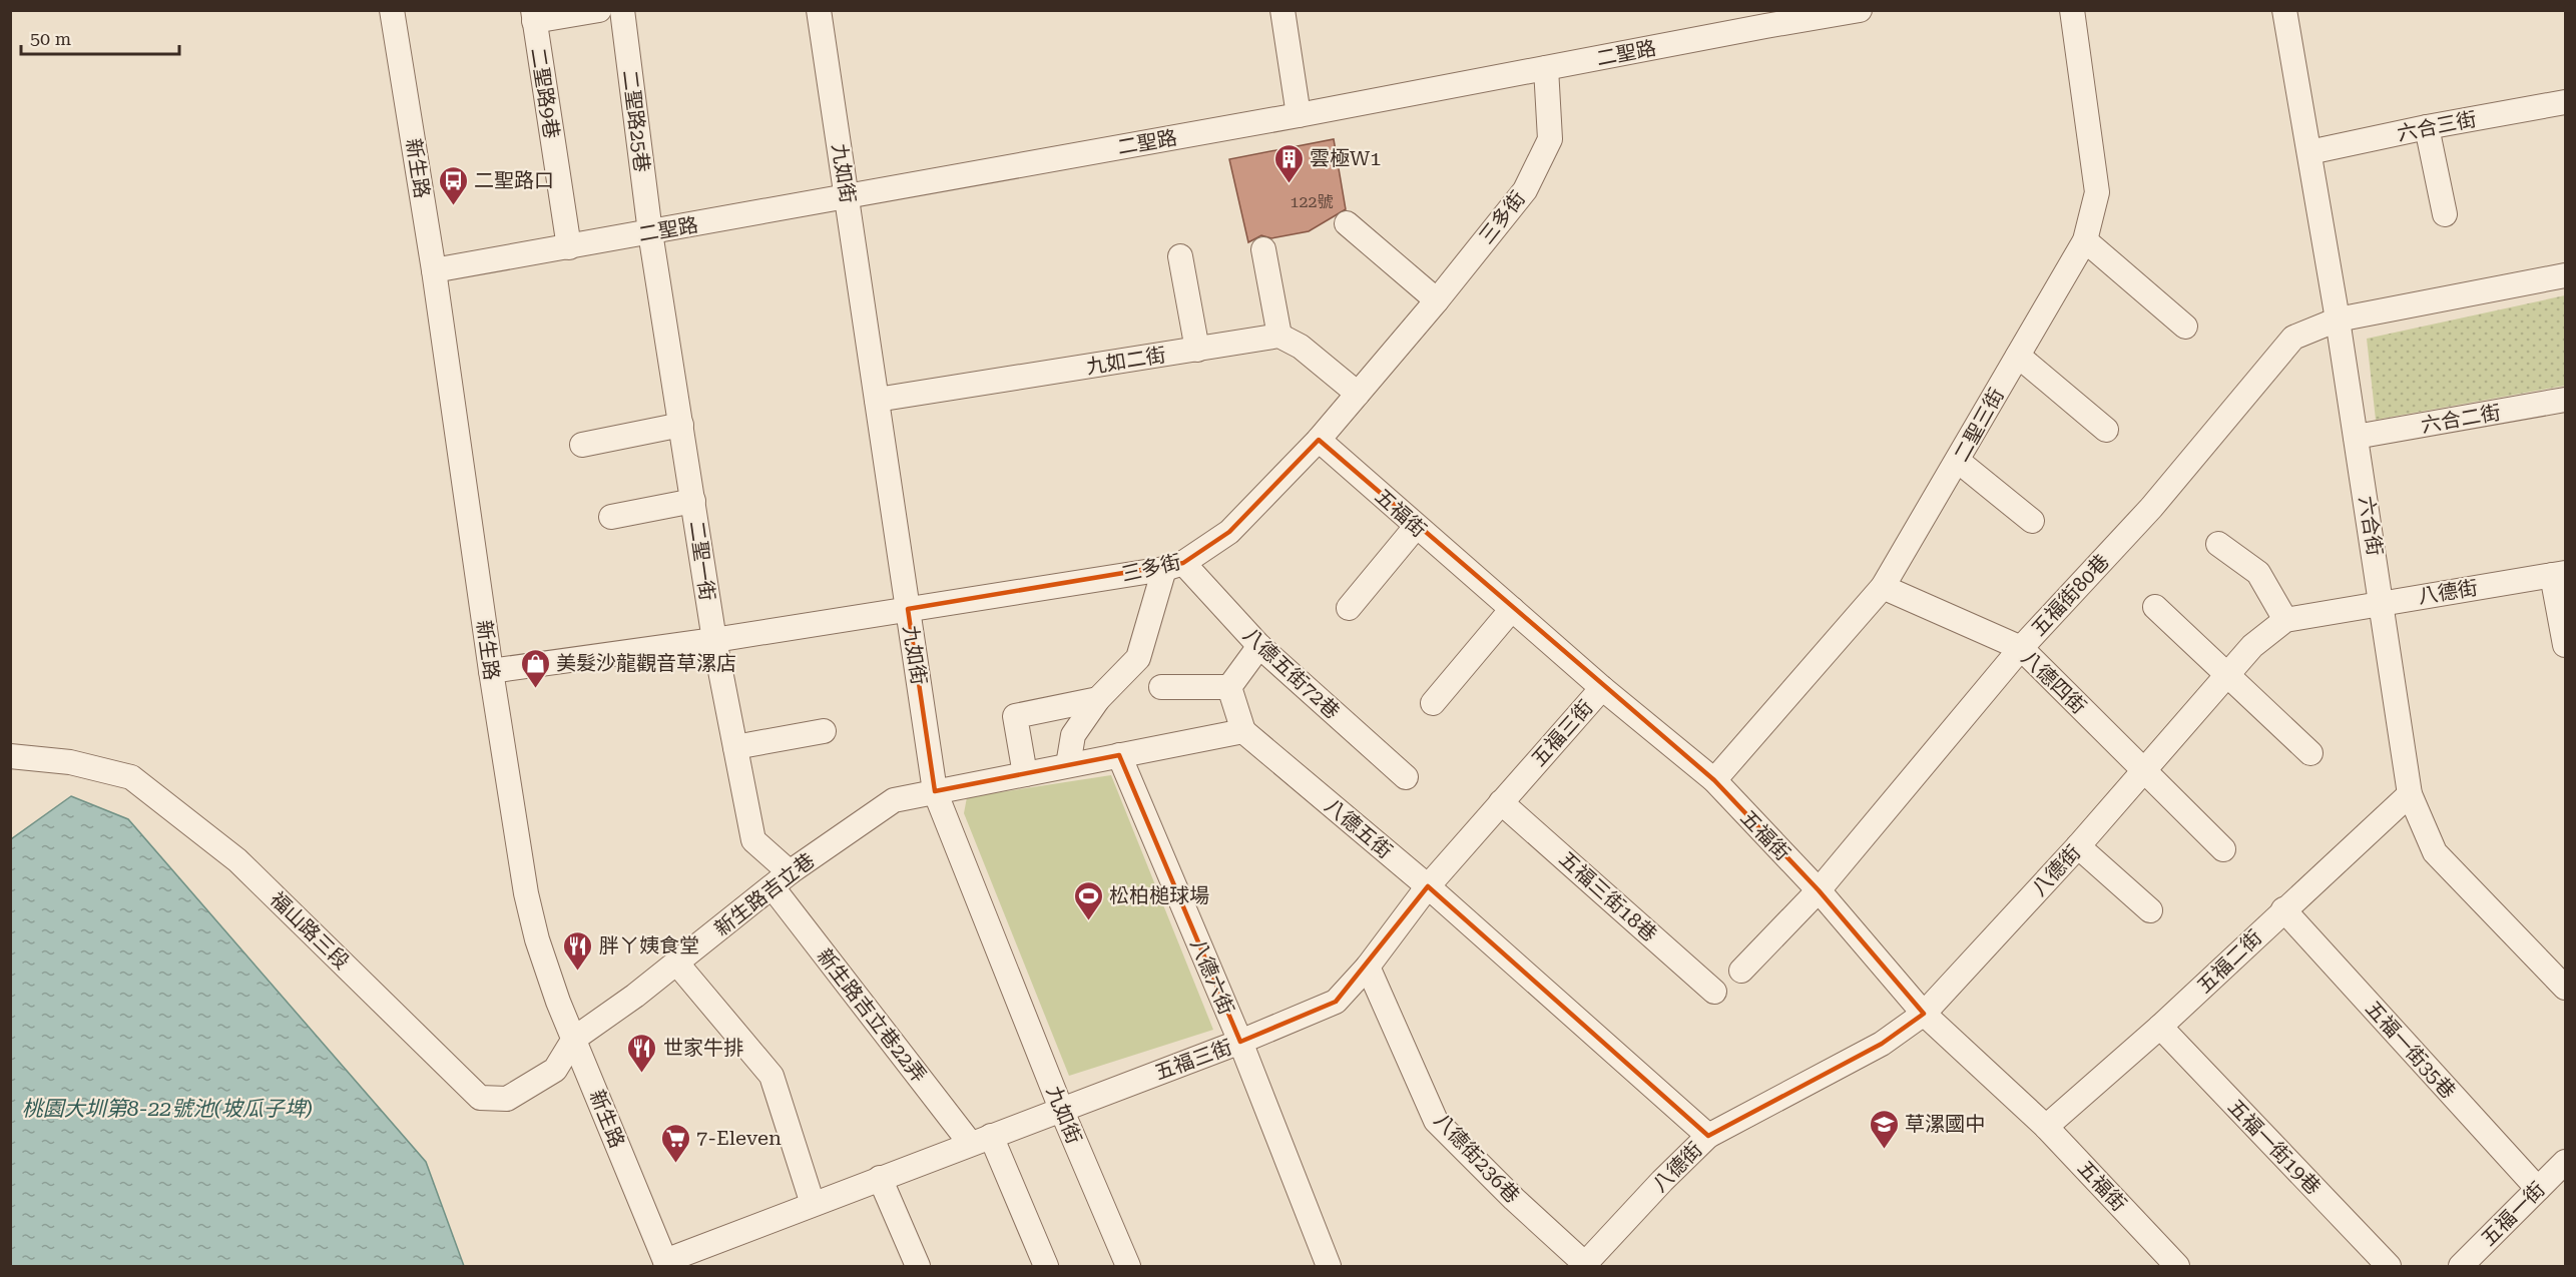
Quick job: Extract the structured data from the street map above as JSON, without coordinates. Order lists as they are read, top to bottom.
{
  "streets": {
    "street": [
      "二聖路",
      "二聖路9巷",
      "二聖路25巷",
      "六合三街",
      "新生路",
      "九如街",
      "三多街",
      "九如二街",
      "六合二街",
      "二聖三街",
      "五福街",
      "六合街",
      "二聖一街",
      "八德街",
      "五福街80巷",
      "八德五街72巷",
      "八德四街",
      "五福三街",
      "八德五街",
      "新生路吉立巷",
      "五福三街18巷",
      "福山路三段",
      "五福二街",
      "八德六街",
      "新生路吉立巷22弄",
      "五福一街35巷",
      "五福一街19巷",
      "八德街236巷",
      "五福一街"
    ]
  },
  "crossings": [
    ["二聖路", "二聖路9巷"],
    ["二聖路", "二聖路25巷"],
    ["二聖路", "新生路"],
    ["二聖路", "九如街"],
    ["二聖路", "三多街"],
    ["二聖路", "二聖一街"],
    ["二聖路25巷", "二聖一街"],
    ["六合三街", "六合街"],
    ["新生路", "三多街"],
    ["新生路", "五福三街"],
    ["新生路", "新生路吉立巷"],
    ["新生路", "福山路三段"],
    ["九如街", "三多街"],
    ["九如街", "九如二街"],
    ["九如街", "五福三街"],
    ["九如街", "新生路吉立巷"],
    ["三多街", "五福街"],
    ["三多街", "二聖一街"],
    ["三多街", "八德五街72巷"],
    ["六合二街", "六合街"],
    ["二聖三街", "五福街"],
    ["二聖三街", "八德四街"],
    ["五福街", "八德街"],
    ["五福街", "五福街80巷"],
    ["五福街", "五福三街"],
    ["五福街", "五福二街"],
    ["六合街", "八德街"],
    ["六合街", "五福街80巷"],
    ["六合街", "五福二街"],
    ["二聖一街", "新生路吉立巷"],
    ["二聖一街", "新生路吉立巷22弄"],
    ["八德街", "八德四街"],
    ["八德街", "八德五街"],
    ["八德街", "八德街236巷"],
    ["五福街80巷", "八德四街"],
    ["五福三街", "八德五街"],
    ["五福三街", "五福三街18巷"],
    ["五福三街", "八德六街"],
    ["五福三街", "新生路吉立巷22弄"],
    ["五福三街", "八德街236巷"],
    ["新生路吉立巷", "福山路三段"],
    ["新生路吉立巷", "新生路吉立巷22弄"],
    ["五福二街", "五福一街35巷"],
    ["五福二街", "五福一街19巷"],
    ["五福一街35巷", "五福一街"]
  ],
  "water": ["桃園大圳第8-22號池(坡瓜子埤)"],
  "places": {
    "building": ["雲極W1"],
    "bus stop": ["二聖路口"],
    "shop": ["美髮沙龍觀音草漯店"],
    "sports": ["松柏槌球場"],
    "restaurant": ["胖ㄚ姨食堂", "世家牛排"],
    "school or university": ["草漯國中"],
    "supermarket": ["7-Eleven"]
  },
  "house_numbers": ["122號"],
  "scale_bar": "50 m"
}
